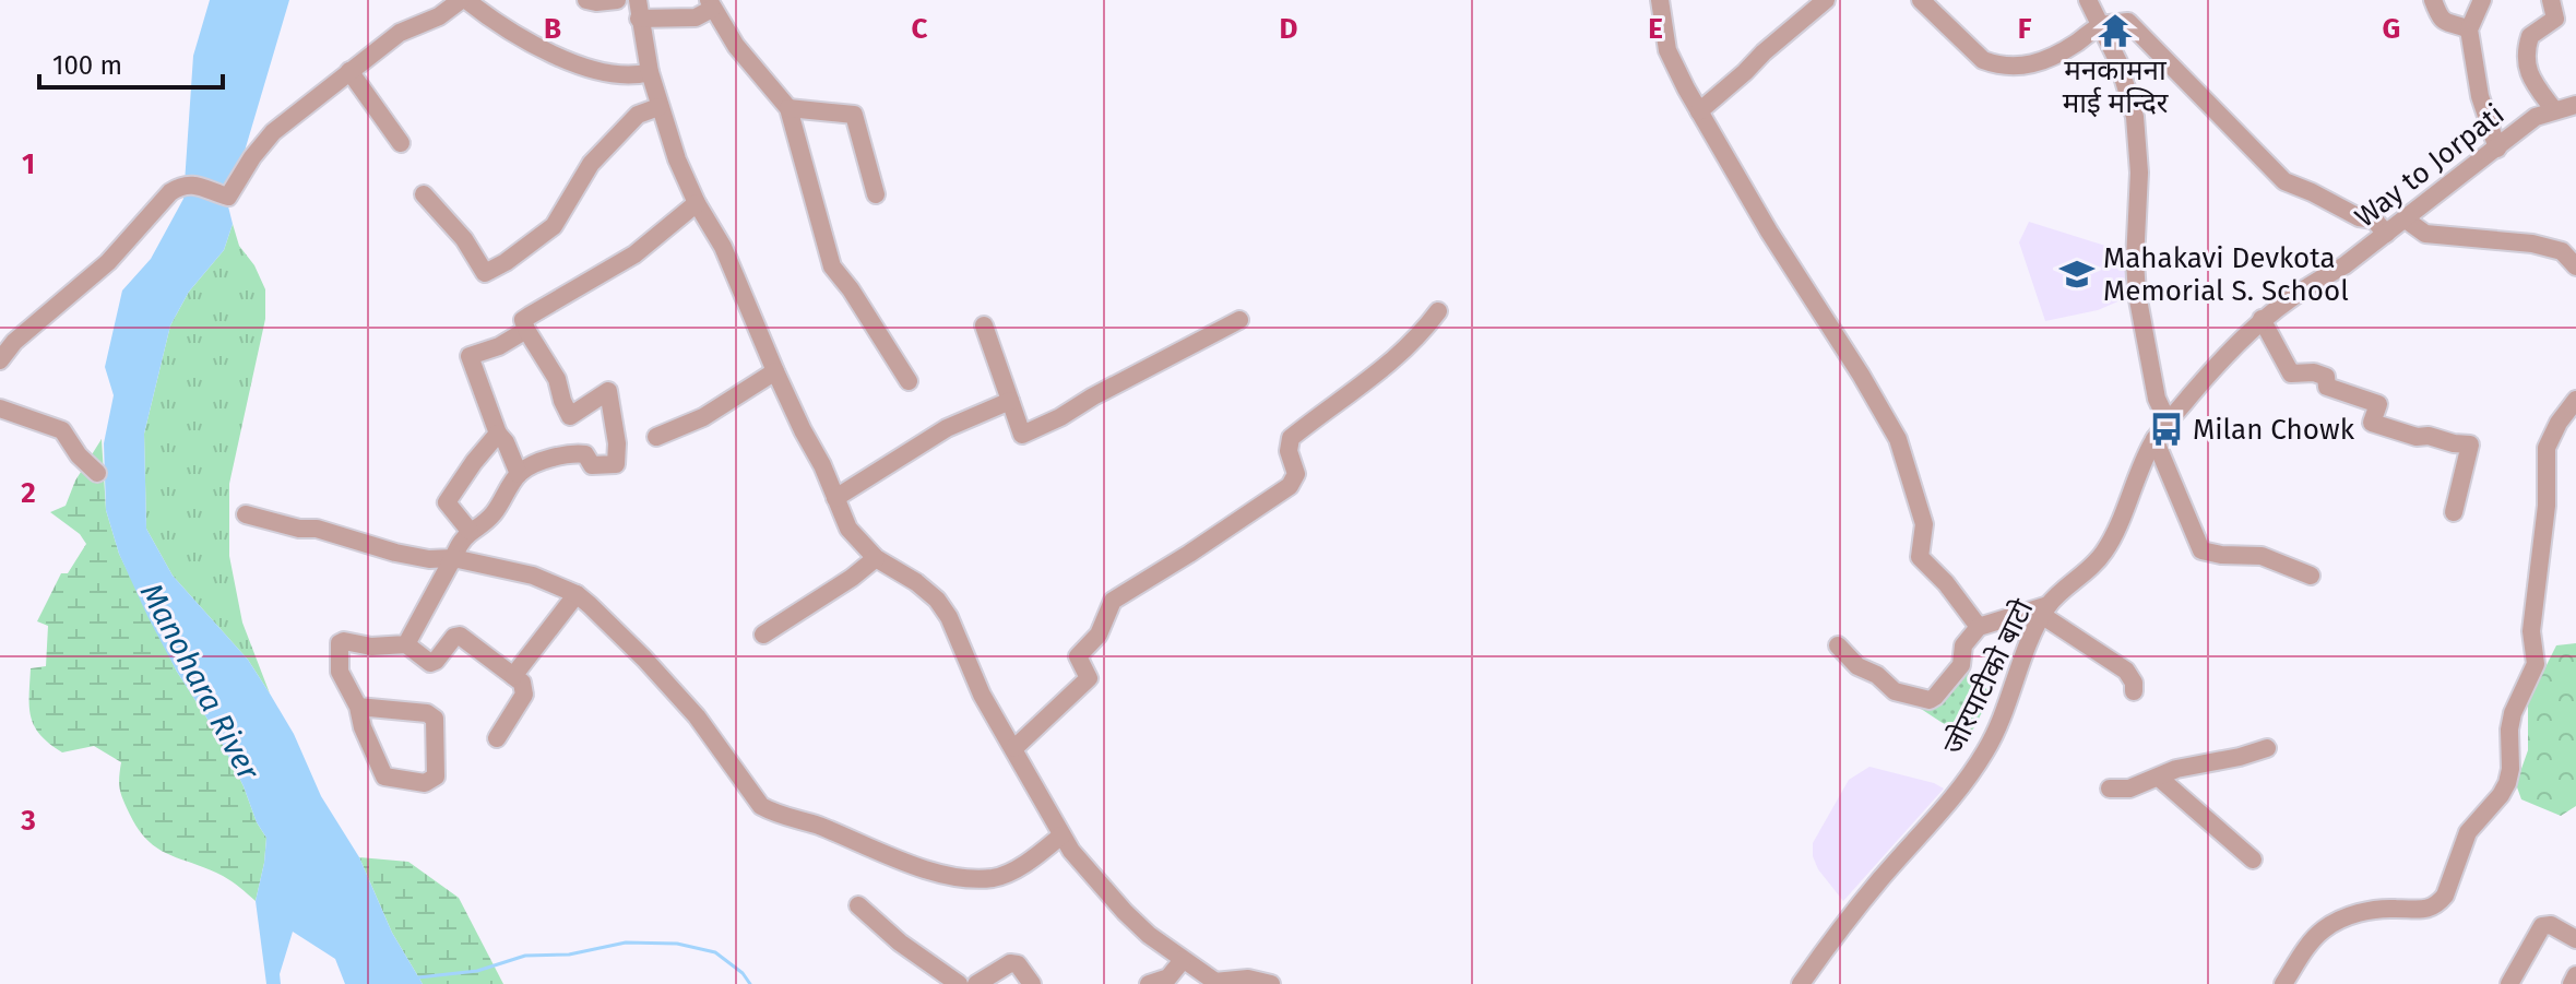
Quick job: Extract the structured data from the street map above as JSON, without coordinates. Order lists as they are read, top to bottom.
{
  "streets": {
    "street": ["Way to Jorpati", "जोरपाटीको बाटो"]
  },
  "crossings": [
    ["Way to Jorpati", "जोरपाटीको बाटो"]
  ],
  "water": ["Manohara River"],
  "places": {
    "temple": ["मनकामना माई मन्दिर"],
    "school or university": ["Mahakavi Devkota Memorial S. School"],
    "bus stop": ["Milan Chowk"]
  },
  "scale_bar": "100 m",
  "grid": {
    "columns": [
      "B",
      "C",
      "D",
      "E",
      "F",
      "G"
    ],
    "rows": ["1", "2", "3"]
  }
}
